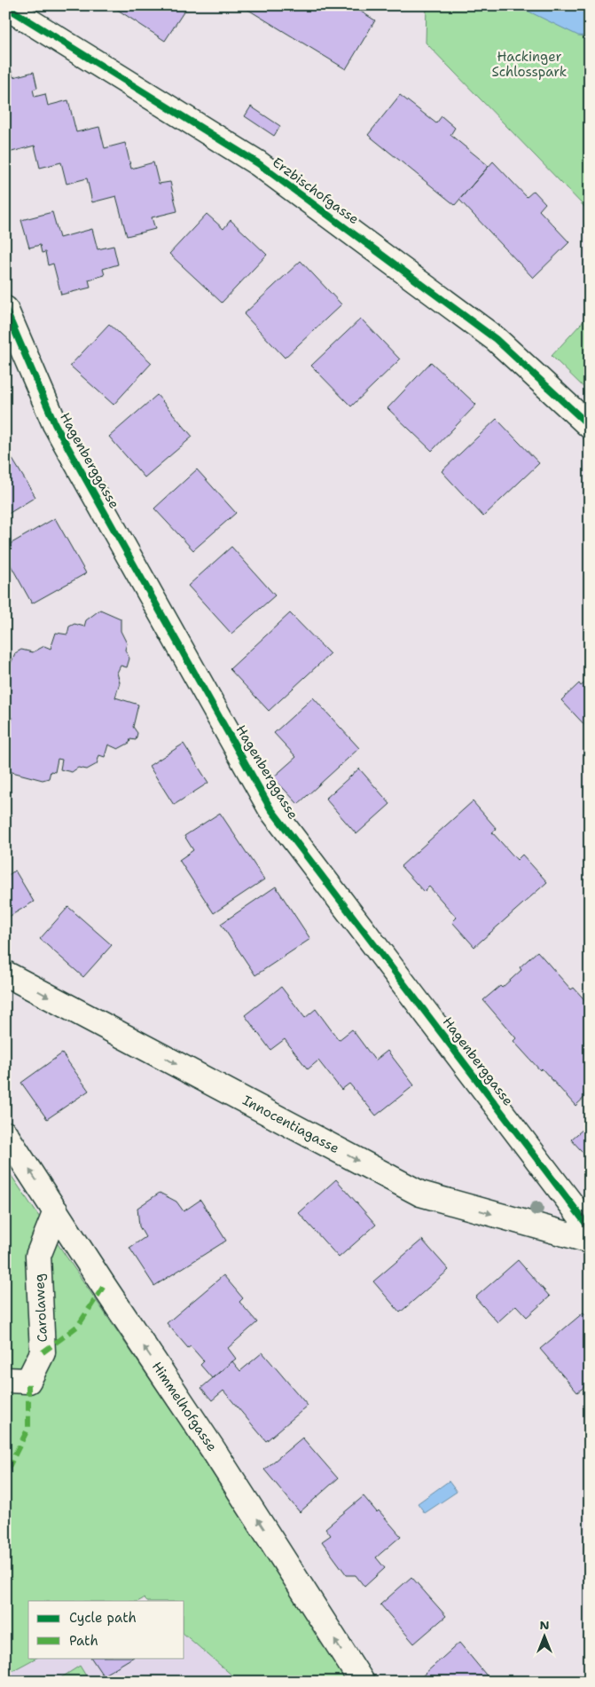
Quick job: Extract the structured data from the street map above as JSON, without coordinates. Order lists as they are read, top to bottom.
{
  "streets": {
    "street": [
      "Erzbischofgasse",
      "Hagenberggasse",
      "Innocentiagasse",
      "Carolaweg",
      "Himmelhofgasse"
    ]
  },
  "crossings": [
    ["Carolaweg", "Himmelhofgasse"]
  ],
  "one_way": ["Innocentiagasse", "Himmelhofgasse"],
  "parks": ["Hackinger Schlosspark"],
  "legend": ["Cycle path", "Path"],
  "north": "top"
}
